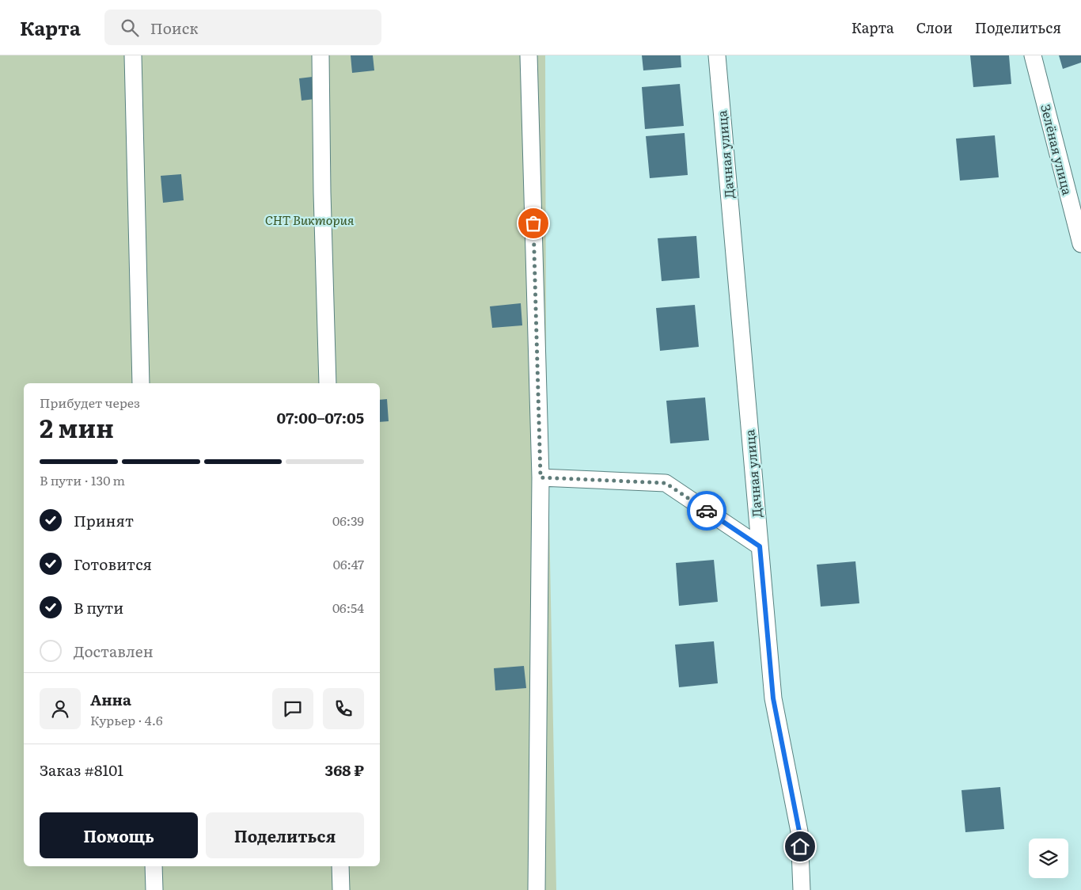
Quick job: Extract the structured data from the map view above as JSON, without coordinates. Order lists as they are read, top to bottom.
{
  "streets": {
    "street": ["Зелёная улица", "Дачная улица"]
  },
  "parks": ["СНТ Виктория"],
  "page": {
    "header": "Карта",
    "search": "Поиск",
    "nav": ["Карта", "Слои", "Поделиться"],
    "heading": ["2 мин", "Прибудет через", "07:00–07:05"],
    "panel": [
      "Анна",
      "Курьер · 4.6",
      "Заказ #8101",
      "368 ₽"
    ],
    "bar": "В пути · 130 m",
    "list": [
      ["Принят", "06:39"],
      ["Готовится", "06:47"],
      ["В пути", "06:54"],
      "Доставлен"
    ],
    "buttons": ["Помощь", "Поделиться"]
  }
}
